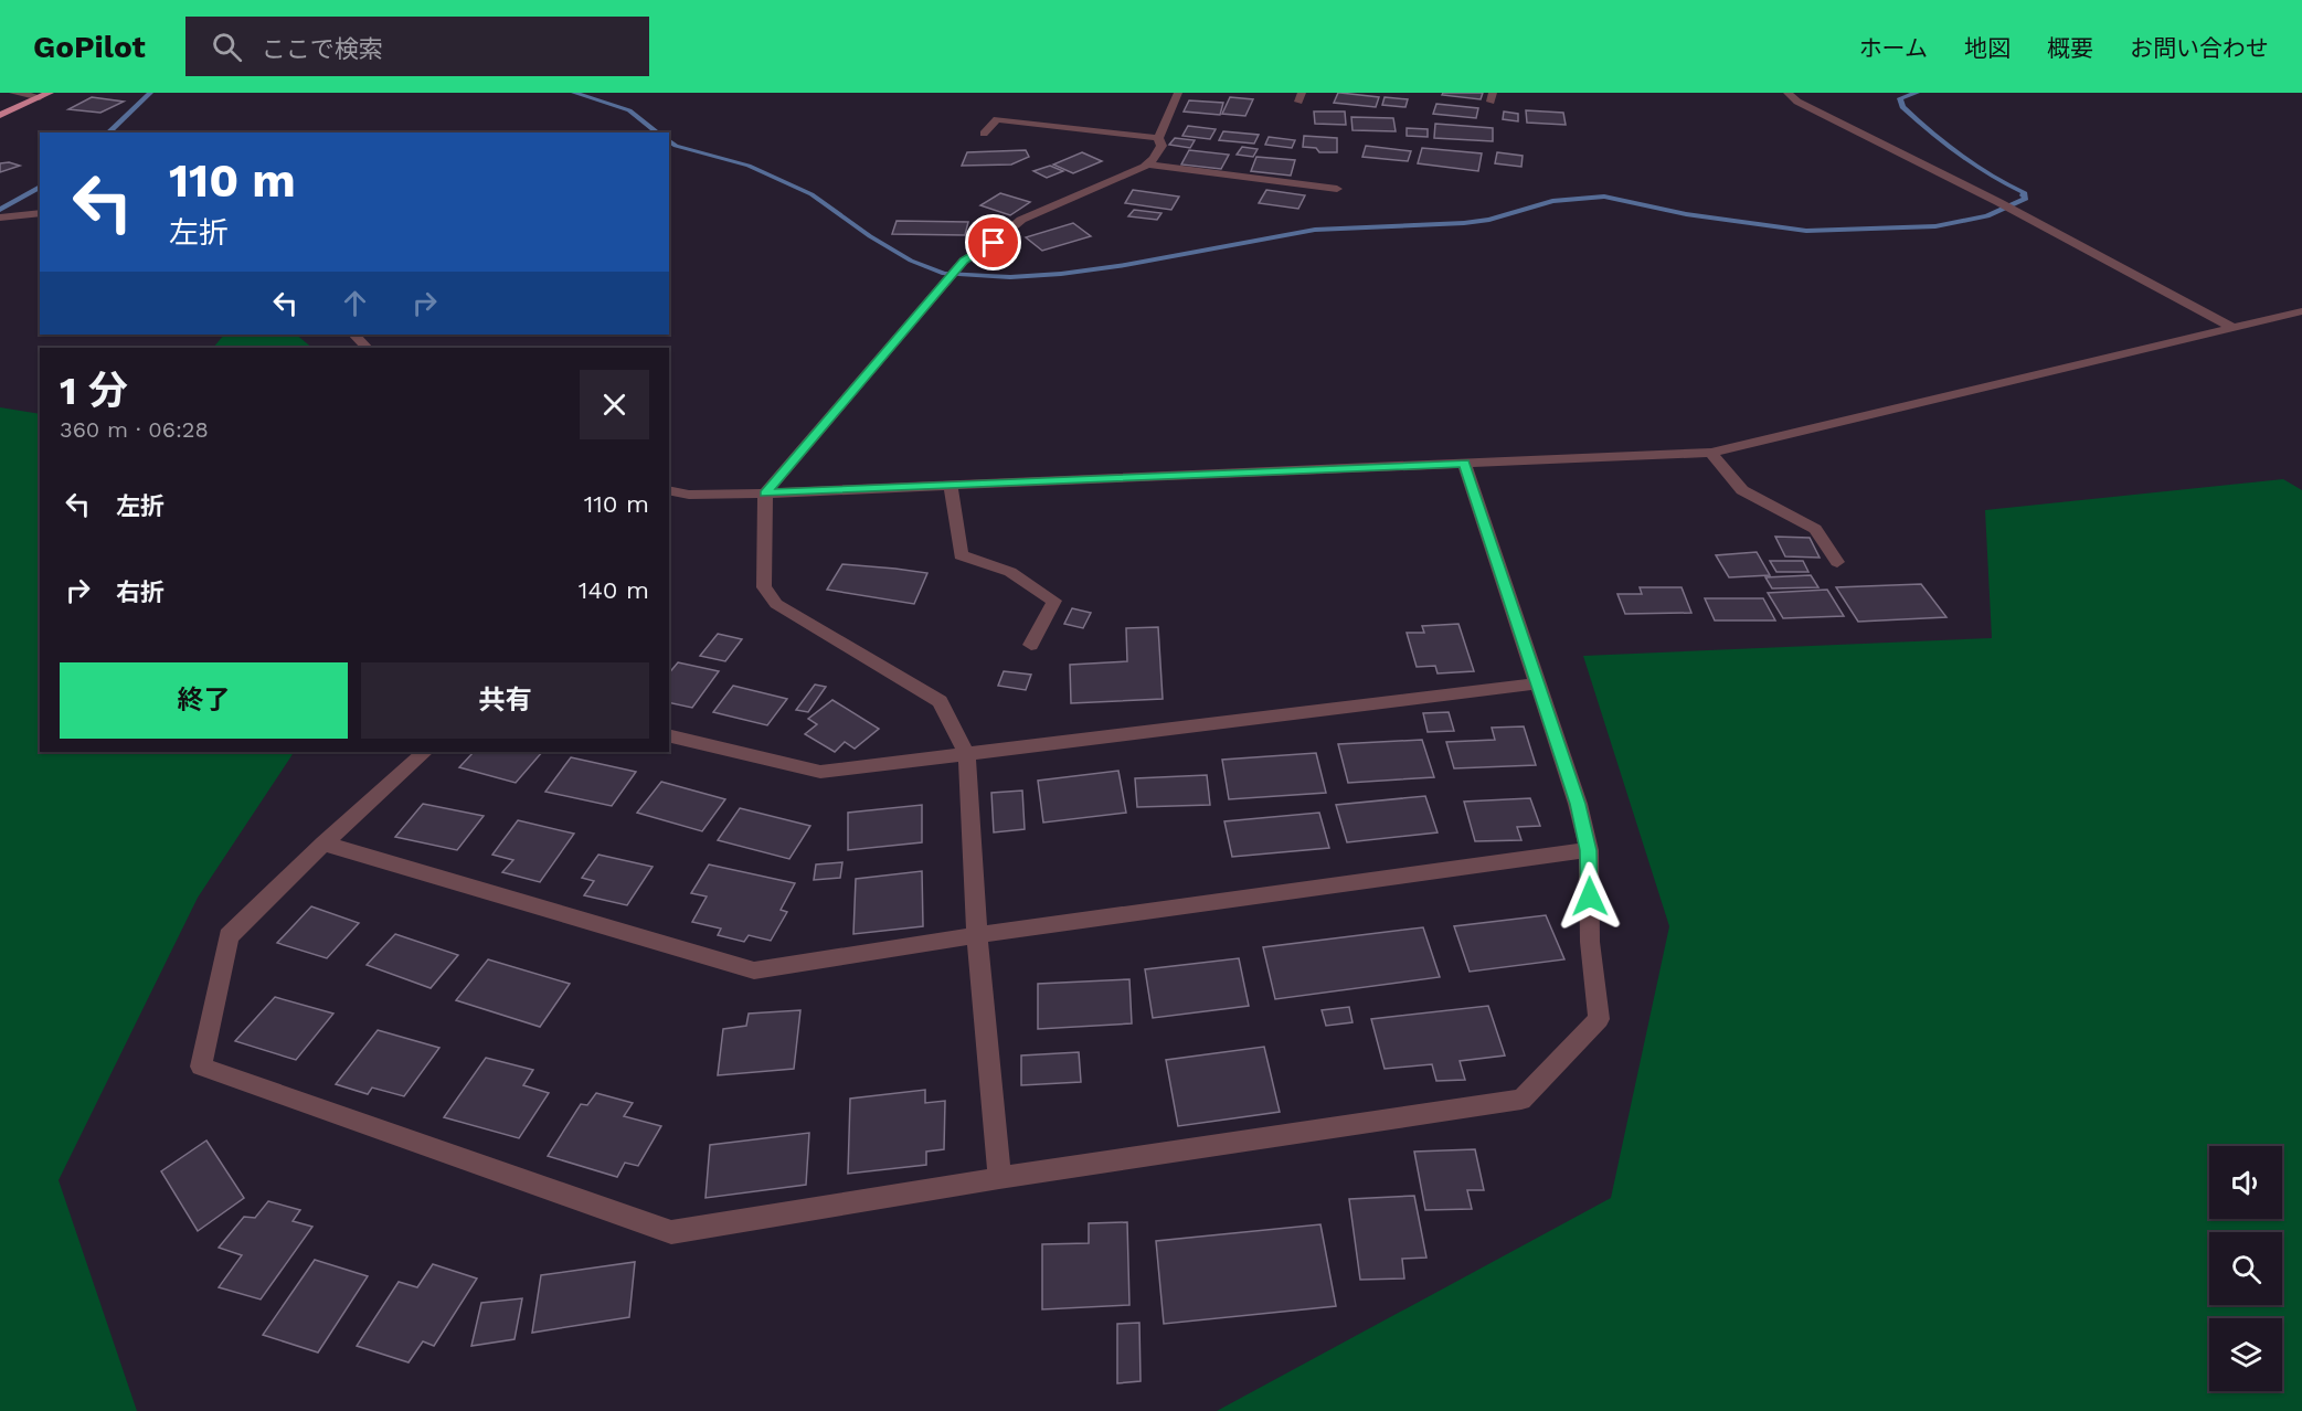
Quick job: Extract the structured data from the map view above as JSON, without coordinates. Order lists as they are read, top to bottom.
{
  "page": {
    "header": "GoPilot",
    "search": "ここで検索",
    "nav": [
      "ホーム",
      "地図",
      "概要",
      "お問い合わせ"
    ],
    "turn": ["110 m", "左折"],
    "heading": ["1 分", "360 m · 06:28"],
    "list": [
      {
        "name": "左折",
        "value": "110 m"
      },
      {
        "name": "右折",
        "value": "140 m"
      }
    ],
    "buttons": ["終了", "共有"]
  }
}
